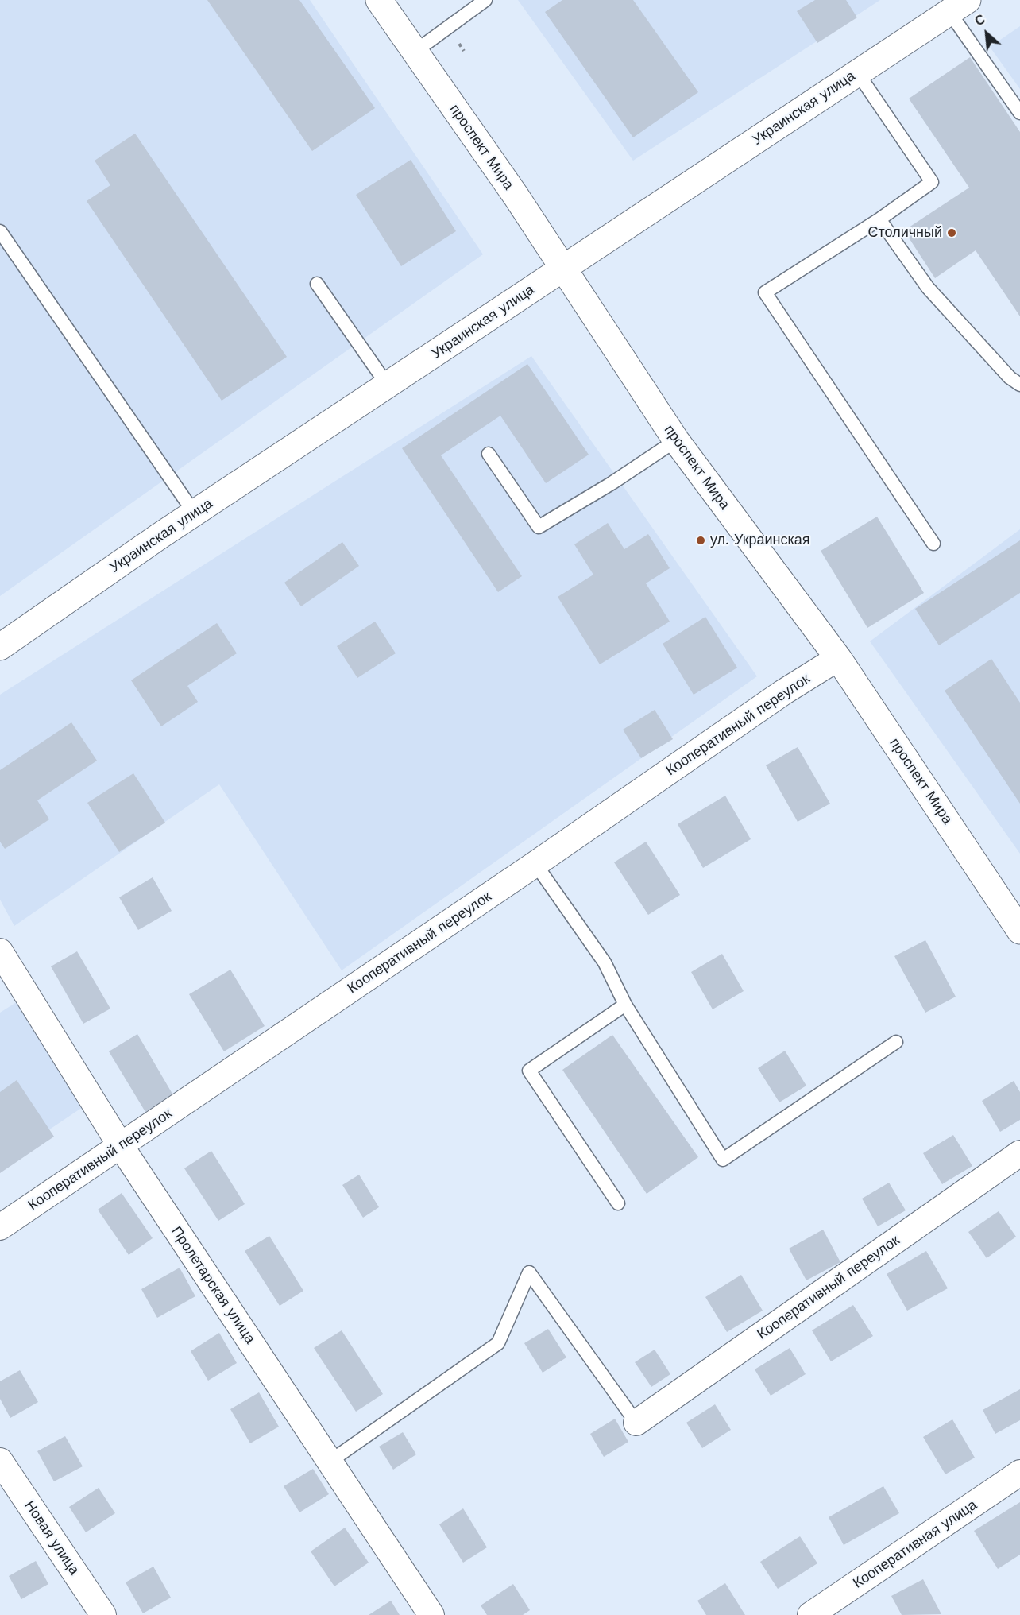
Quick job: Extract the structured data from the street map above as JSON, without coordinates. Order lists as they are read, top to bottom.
{
  "streets": {
    "main road": ["Украинская улица", "проспект Мира"],
    "street": [
      "Кооперативный переулок",
      "Пролетарская улица",
      "Новая улица",
      "Кооперативная улица"
    ]
  },
  "crossings": [
    ["Украинская улица", "проспект Мира"],
    ["проспект Мира", "Кооперативный переулок"],
    ["Кооперативный переулок", "Пролетарская улица"]
  ],
  "places": ["Столичный", "ул. Украинская"],
  "north": "top left"
}
